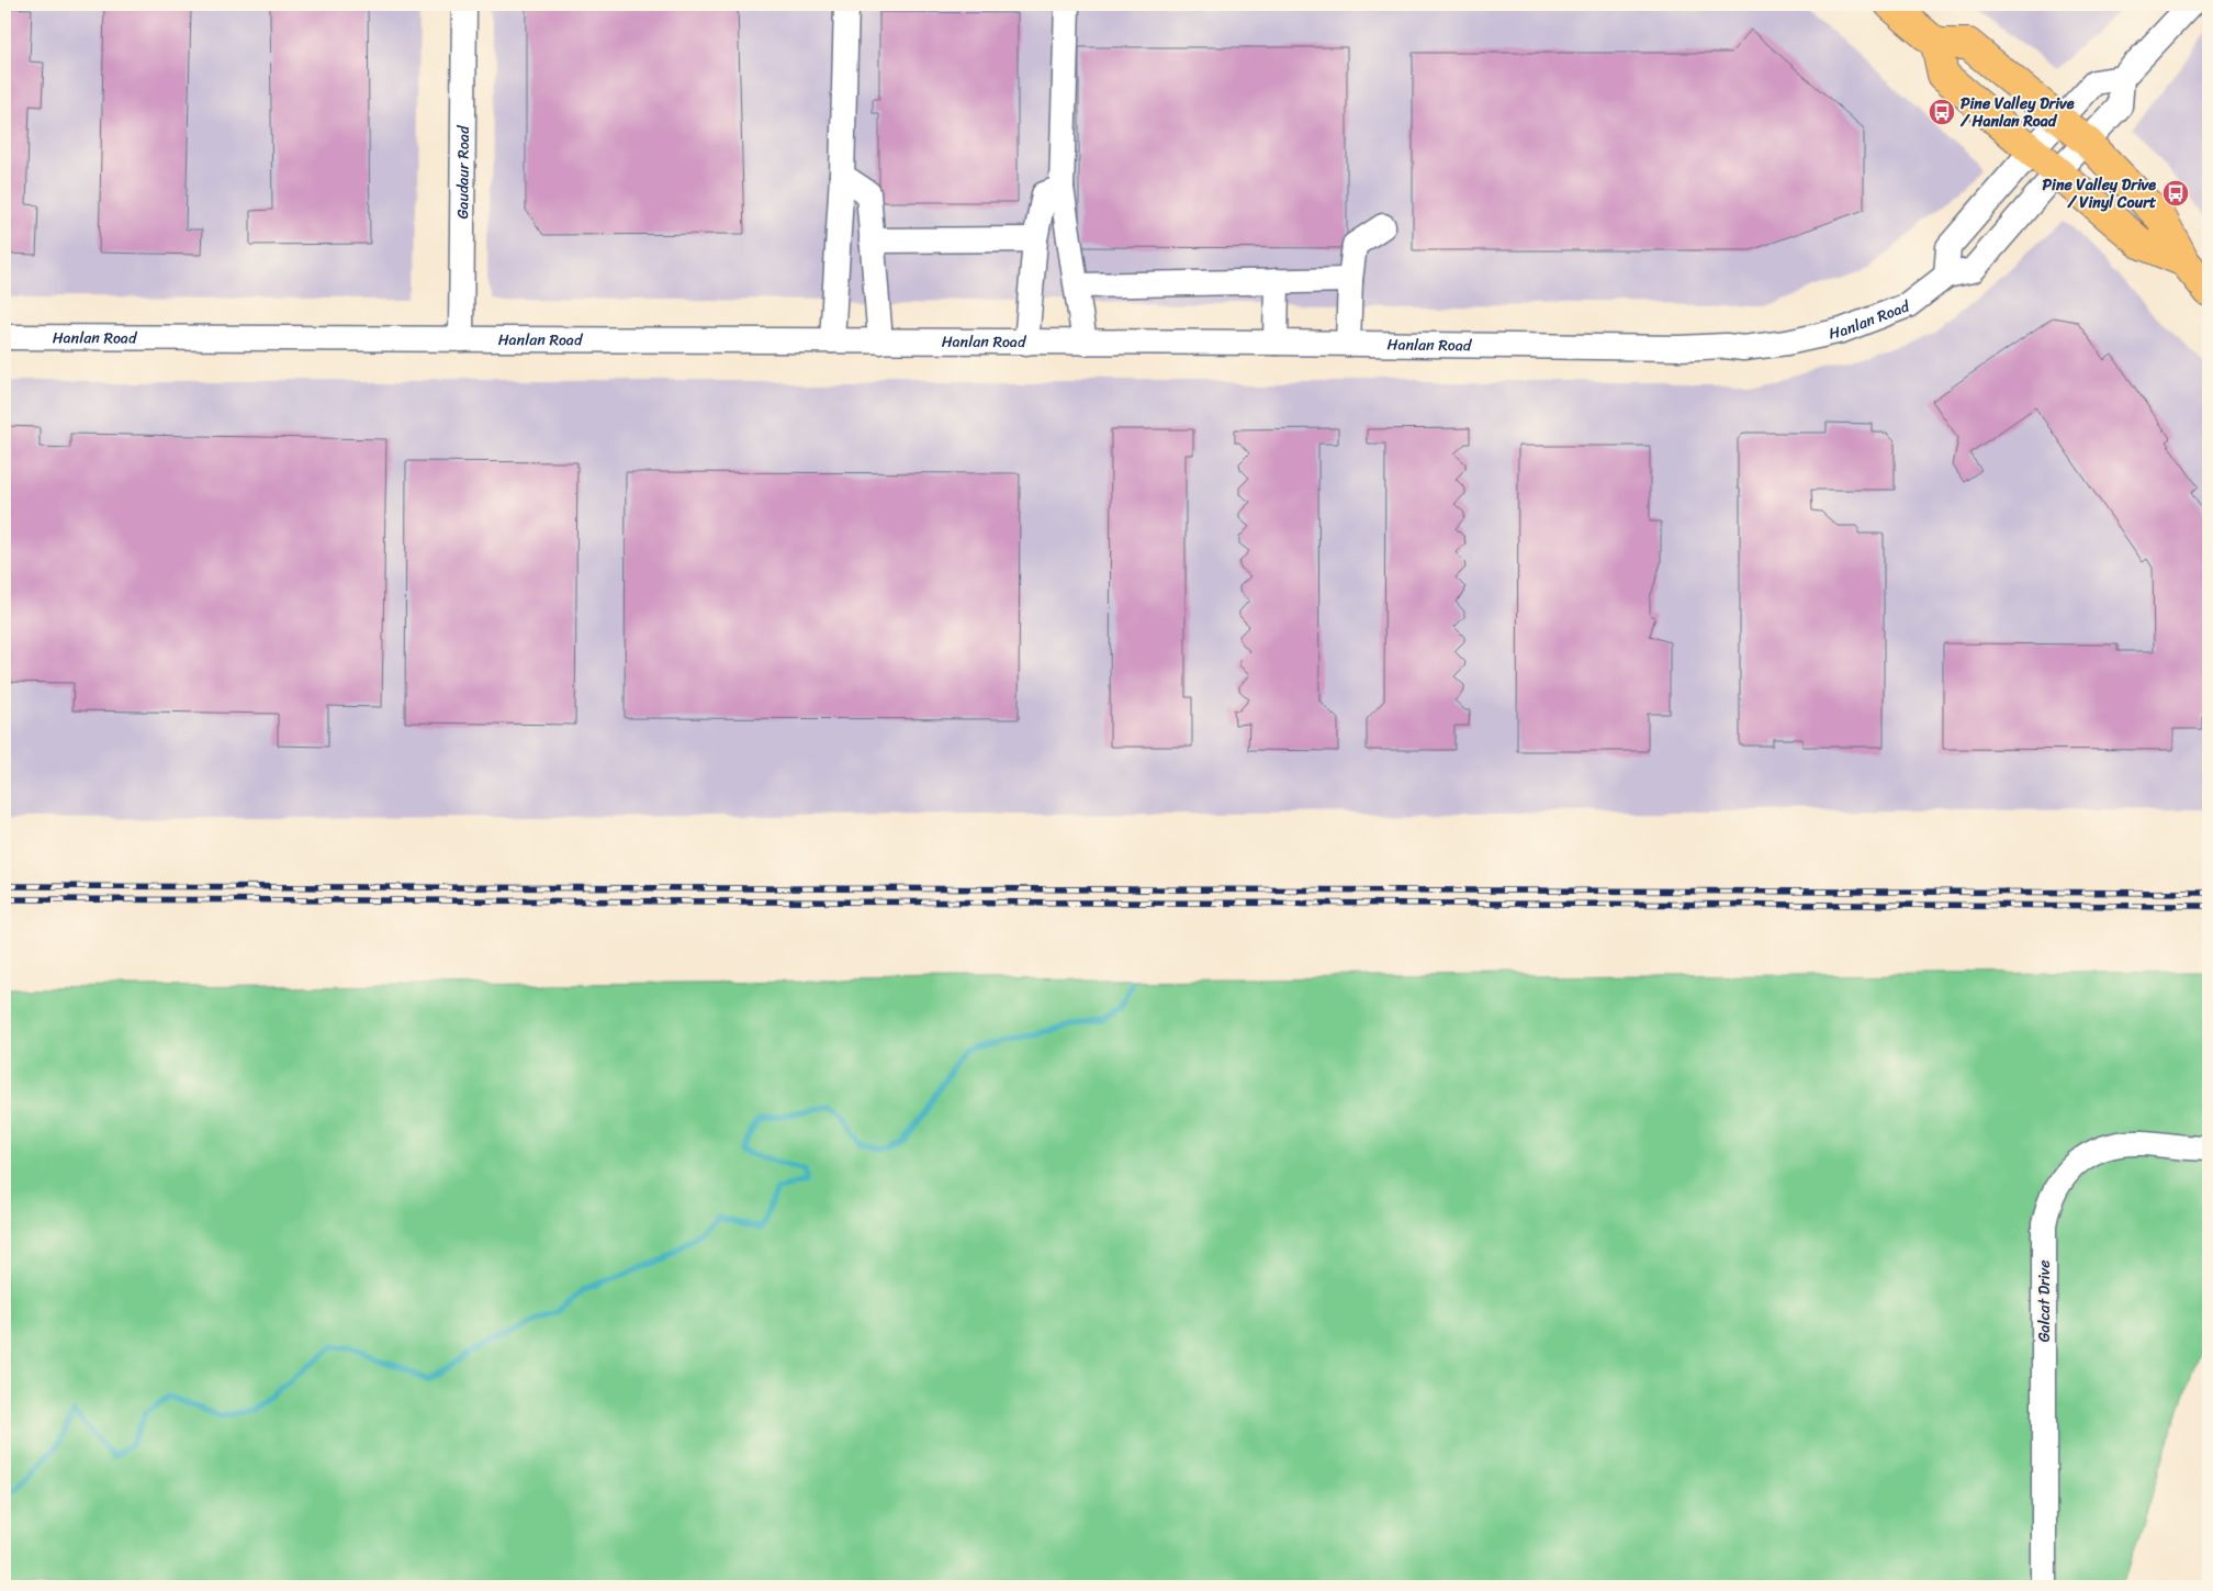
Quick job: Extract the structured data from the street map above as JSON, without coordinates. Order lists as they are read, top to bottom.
{
  "streets": {
    "street": ["Gaudaur Road", "Hanlan Road", "Galcat Drive"]
  },
  "crossings": [
    ["Gaudaur Road", "Hanlan Road"]
  ],
  "places": {
    "bus stop": ["Pine Valley Drive / Hanlan Road", "Pine Valley Drive / Vinyl Court"]
  }
}
